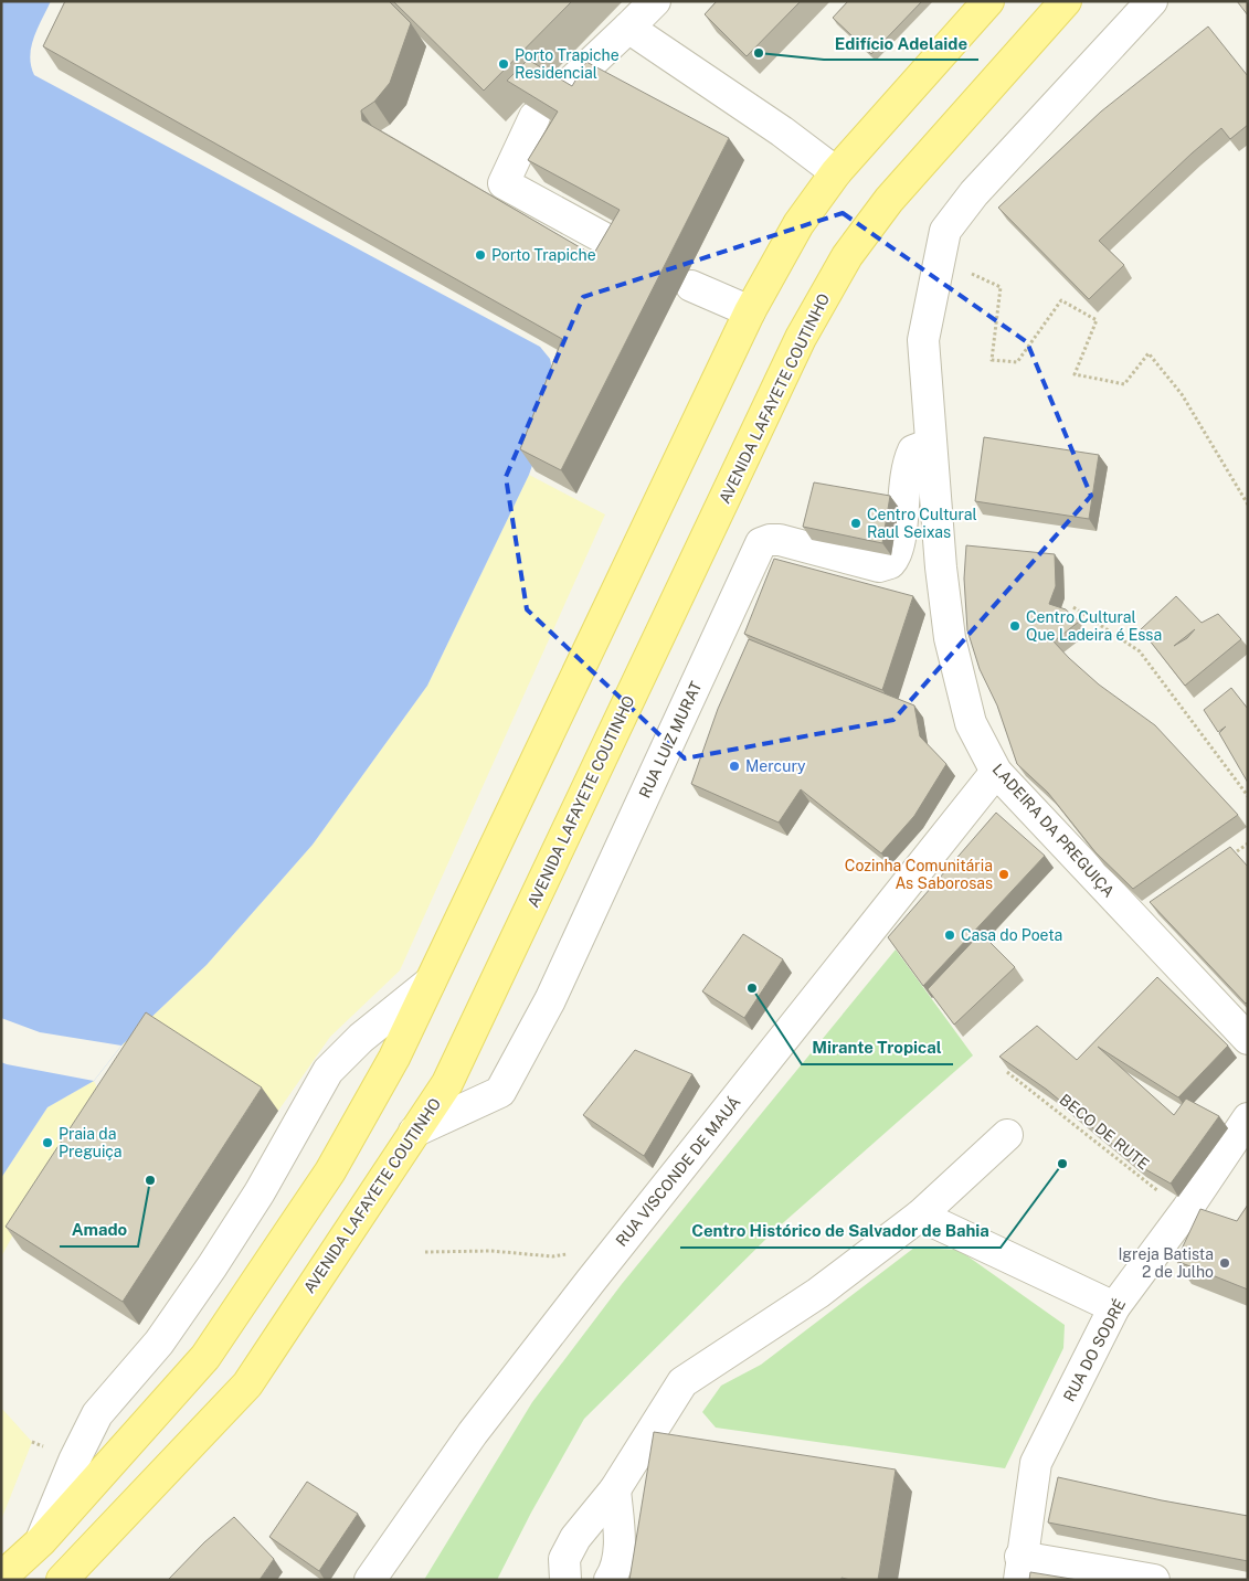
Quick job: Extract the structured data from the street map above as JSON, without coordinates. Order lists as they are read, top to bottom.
{
  "streets": {
    "main road": ["AVENIDA LAFAYETE COUTINHO"],
    "street": [
      "RUA LUIZ MURAT",
      "LADEIRA DA PREGUIÇA",
      "RUA VISCONDE DE MAUÁ",
      "RUA DO SODRÉ"
    ],
    "path": ["BECO DE RUTE"]
  },
  "crossings": [
    ["AVENIDA LAFAYETE COUTINHO", "RUA LUIZ MURAT"],
    ["RUA LUIZ MURAT", "LADEIRA DA PREGUIÇA"],
    ["LADEIRA DA PREGUIÇA", "RUA VISCONDE DE MAUÁ"],
    ["BECO DE RUTE", "RUA DO SODRÉ"]
  ],
  "places": [
    "Edifício Adelaide",
    "Porto Trapiche Residencial",
    "Porto Trapiche",
    "Centro Cultural Raul Seixas",
    "Centro Cultural Que Ladeira é Essa",
    "Mercury",
    "Cozinha Comunitária As Saborosas",
    "Casa do Poeta",
    "Mirante Tropical",
    "Praia da Preguiça",
    "Centro Histórico de Salvador de Bahia",
    "Amado",
    "Igreja Batista 2 de Julho"
  ]
}
